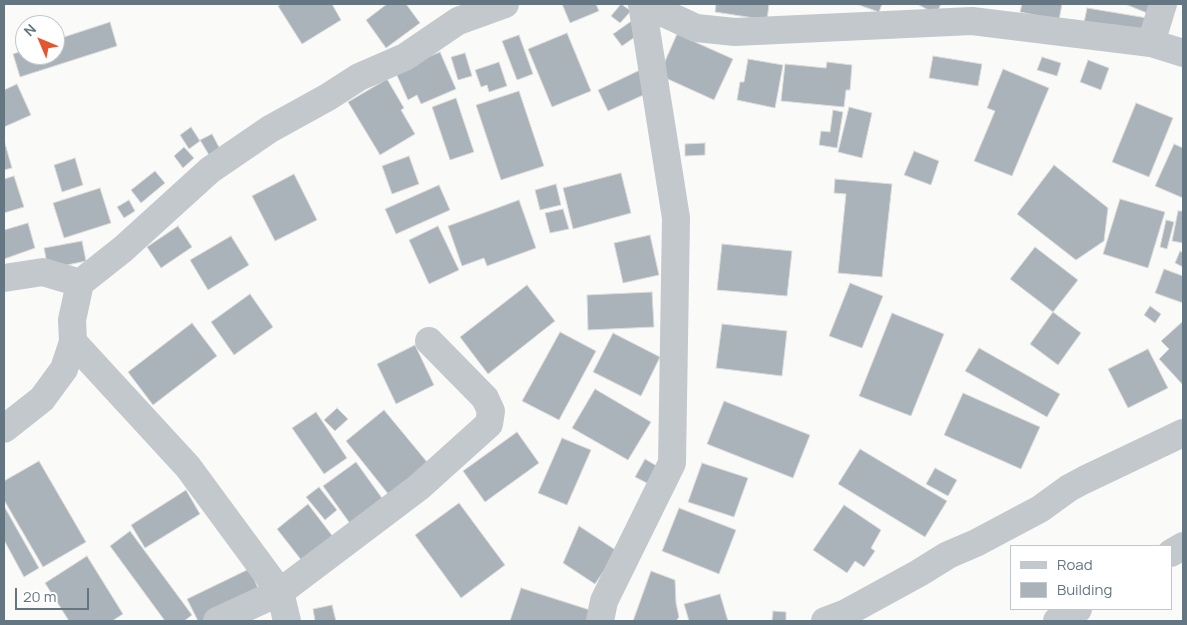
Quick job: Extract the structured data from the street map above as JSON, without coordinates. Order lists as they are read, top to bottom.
{
  "legend": ["Road", "Building"],
  "scale_bar": "20 m",
  "north": "top left"
}
